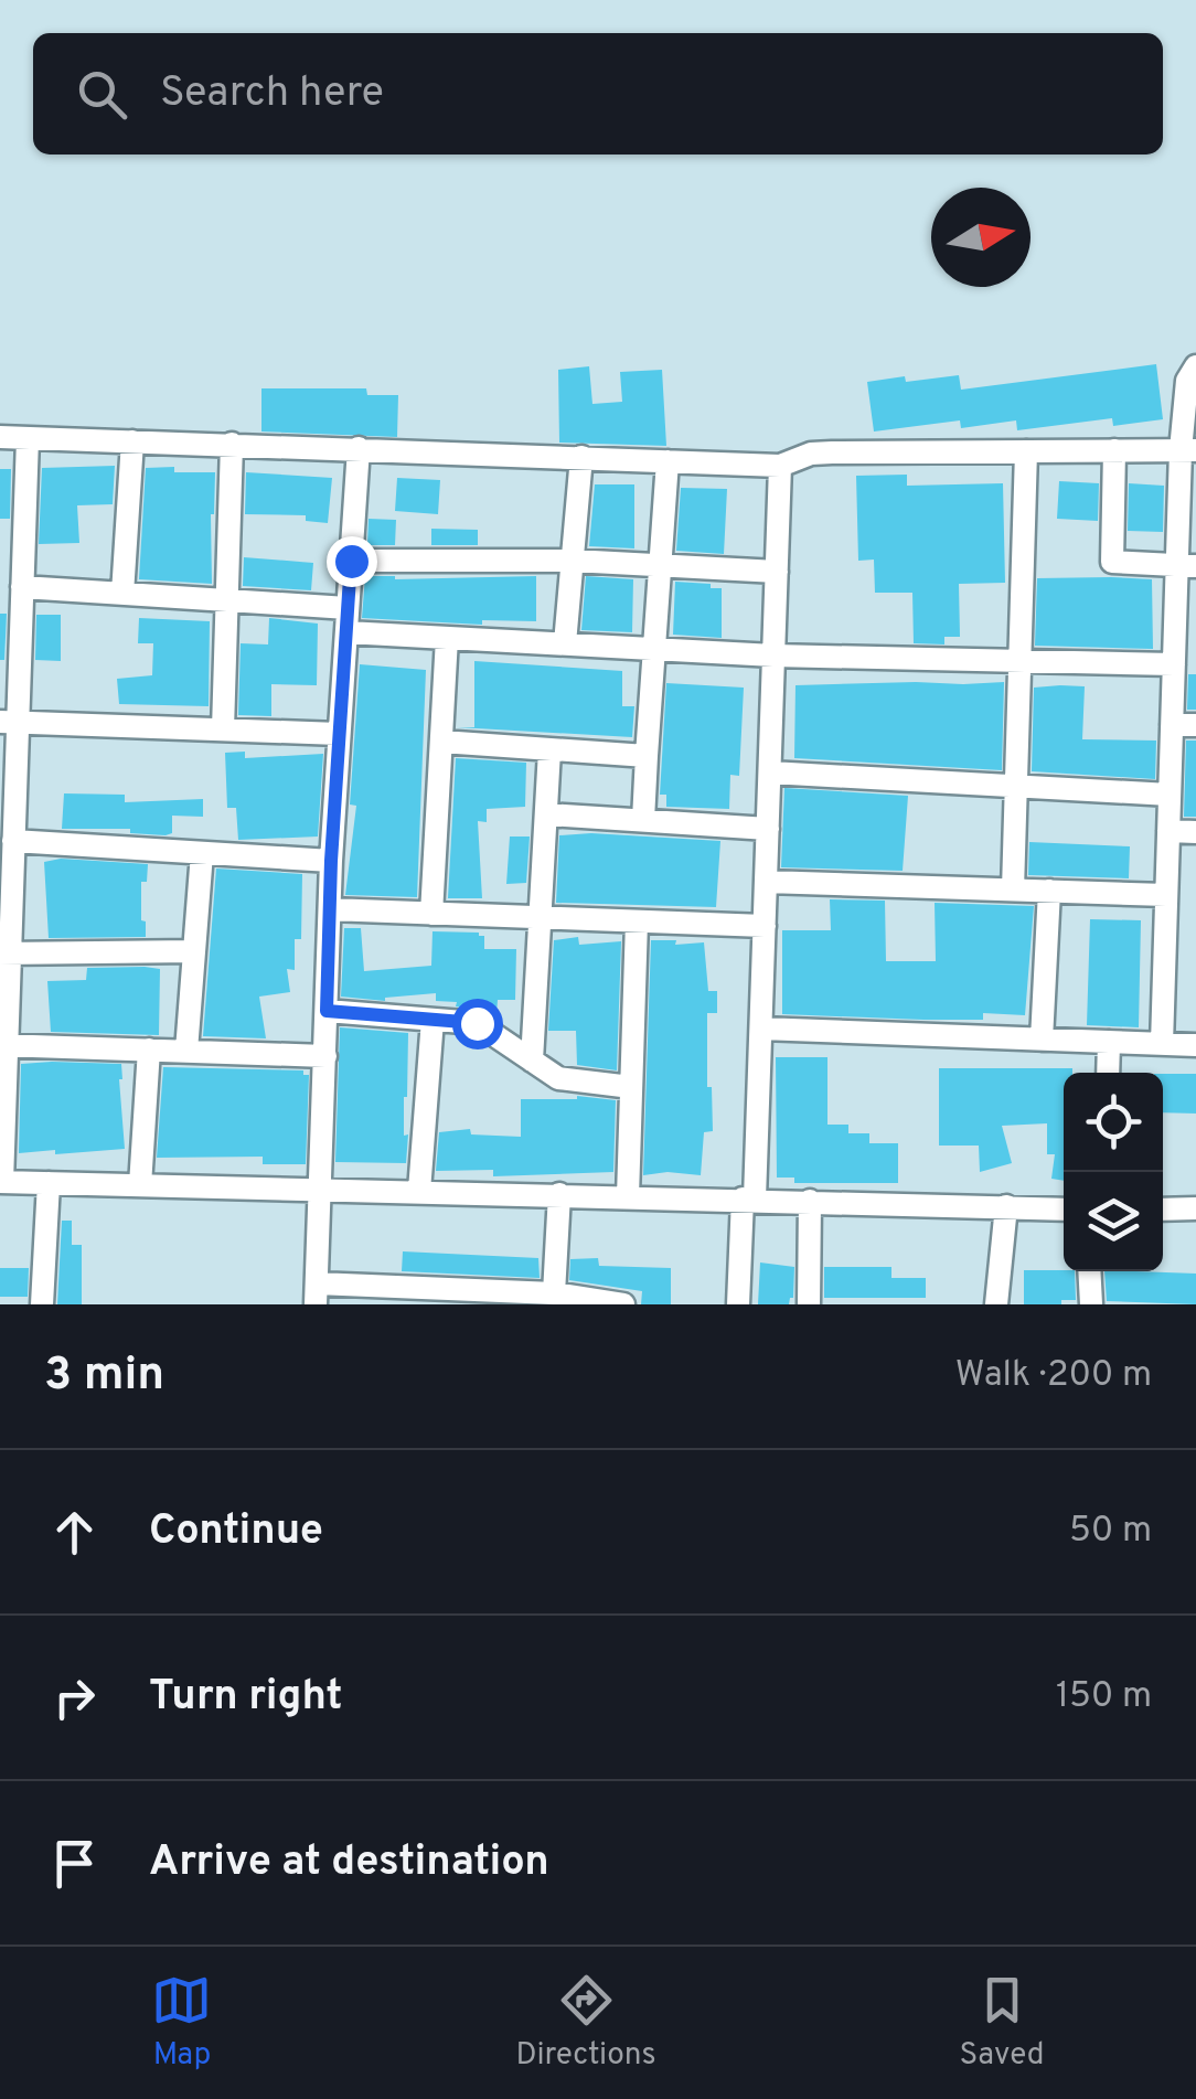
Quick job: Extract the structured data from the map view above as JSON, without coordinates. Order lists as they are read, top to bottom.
{
  "north": "right",
  "page": {
    "search": "Search here",
    "heading": ["3 min", "Walk · 200 m"],
    "list": [
      ["Continue", "50 m"],
      ["Turn right", "150 m"],
      "Arrive at destination"
    ],
    "nav": ["Map", "Directions", "Saved"]
  }
}
